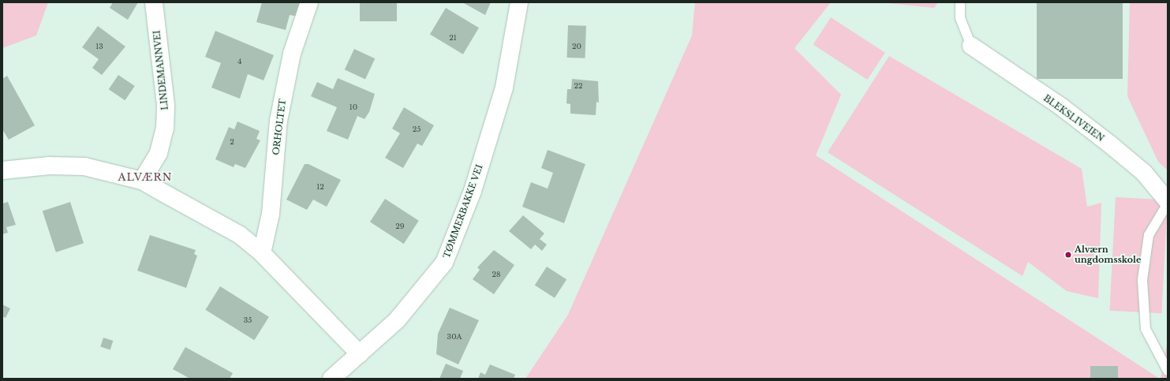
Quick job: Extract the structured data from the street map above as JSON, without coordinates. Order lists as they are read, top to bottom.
{
  "streets": {
    "street": [
      "LINDEMANNVEI",
      "BLEKSLIVEIEN",
      "ORHOLTET",
      "TØMMERBAKKE VEI"
    ]
  },
  "districts": ["ALVÆRN"],
  "places": ["Alværn ungdomsskole"],
  "house_numbers": [
    "21",
    "13",
    "20",
    "4",
    "22",
    "10",
    "25",
    "2",
    "12",
    "29",
    "28",
    "35",
    "30A"
  ]
}
